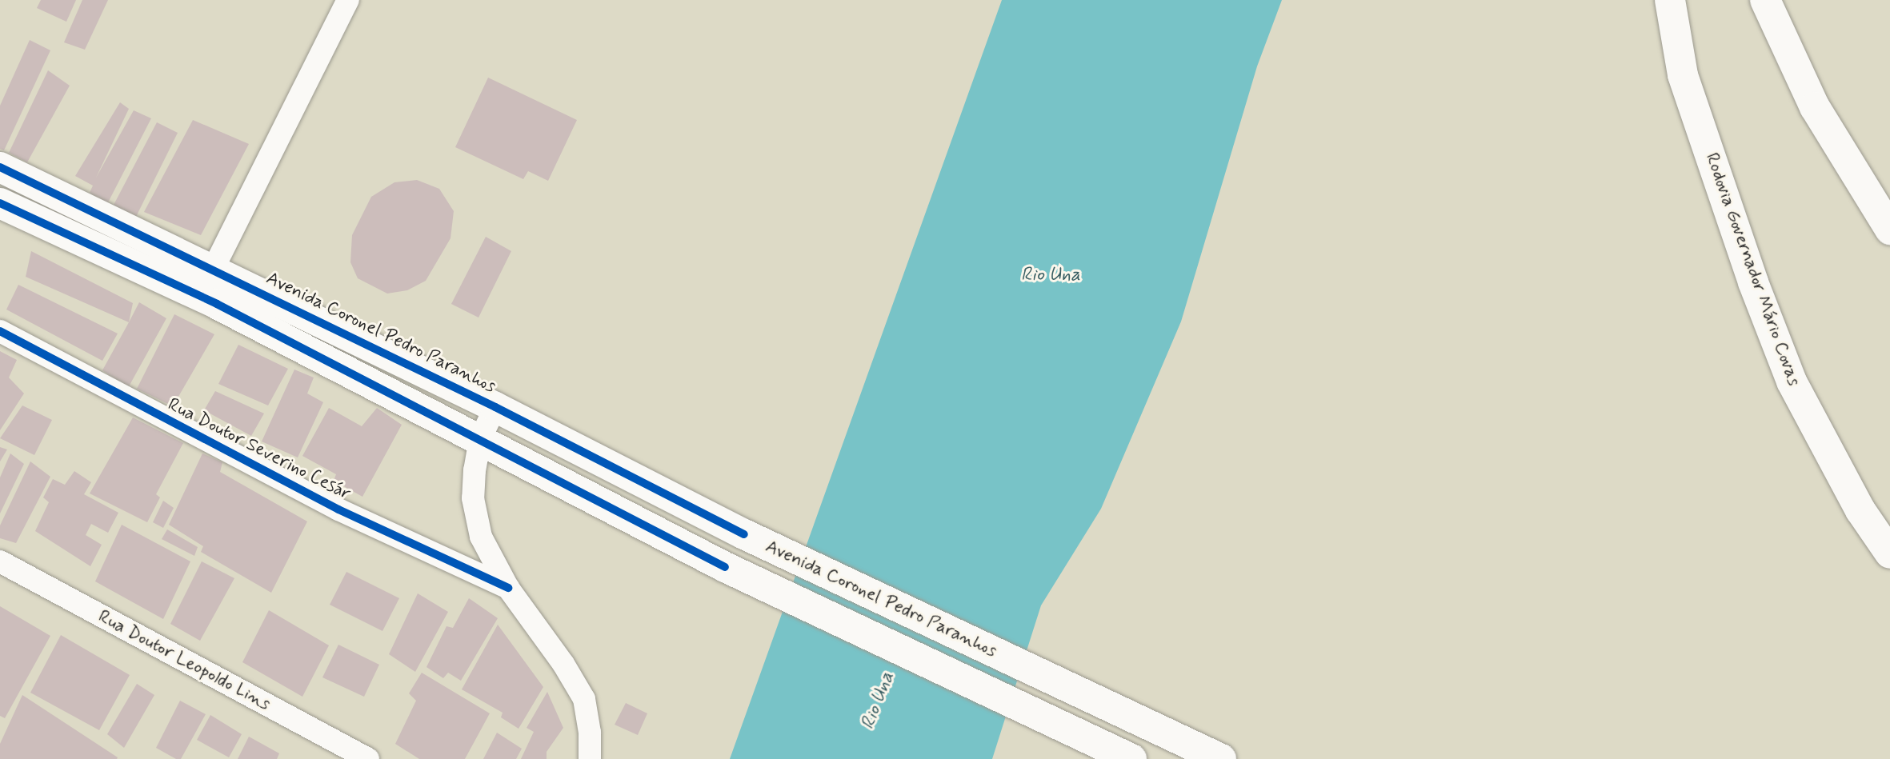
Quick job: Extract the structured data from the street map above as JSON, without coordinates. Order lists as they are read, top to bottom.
{
  "streets": {
    "main road": ["Rodovia Governador Mário Covas", "Avenida Coronel Pedro Paranhos"],
    "street": ["Rua Doutor Severino Cesár", "Rua Doutor Leopoldo Lins"]
  },
  "water": ["Rio Una"]
}
